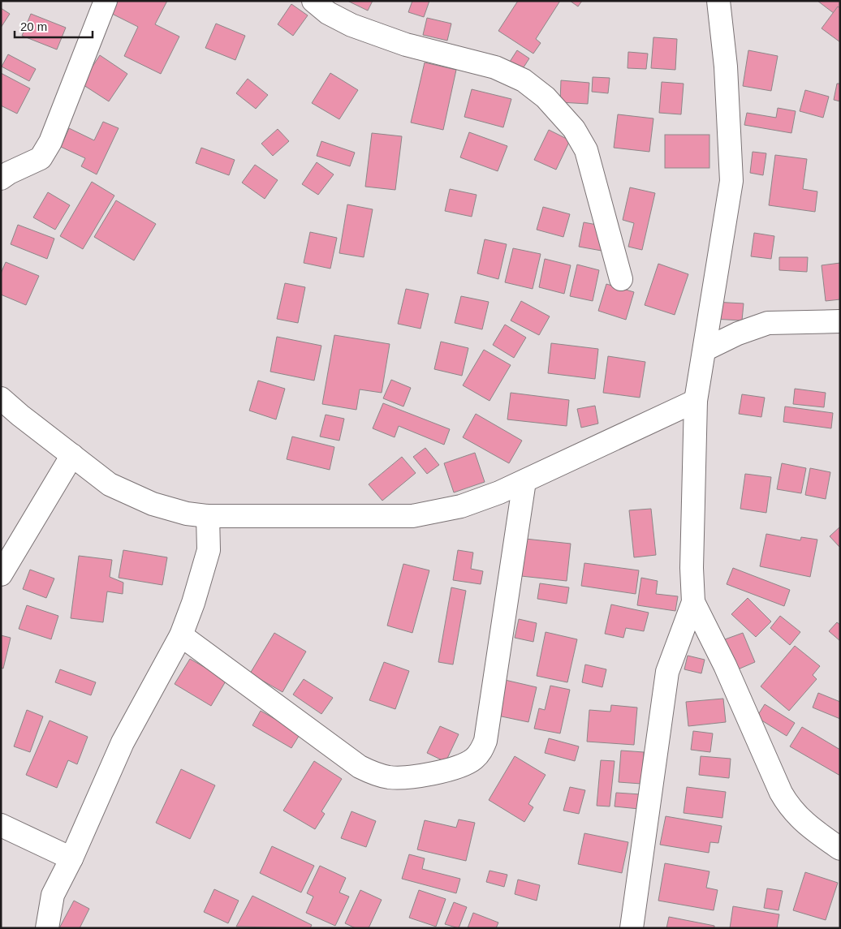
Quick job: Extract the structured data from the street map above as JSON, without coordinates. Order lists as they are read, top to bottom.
{
  "scale_bar": "20 m"
}
